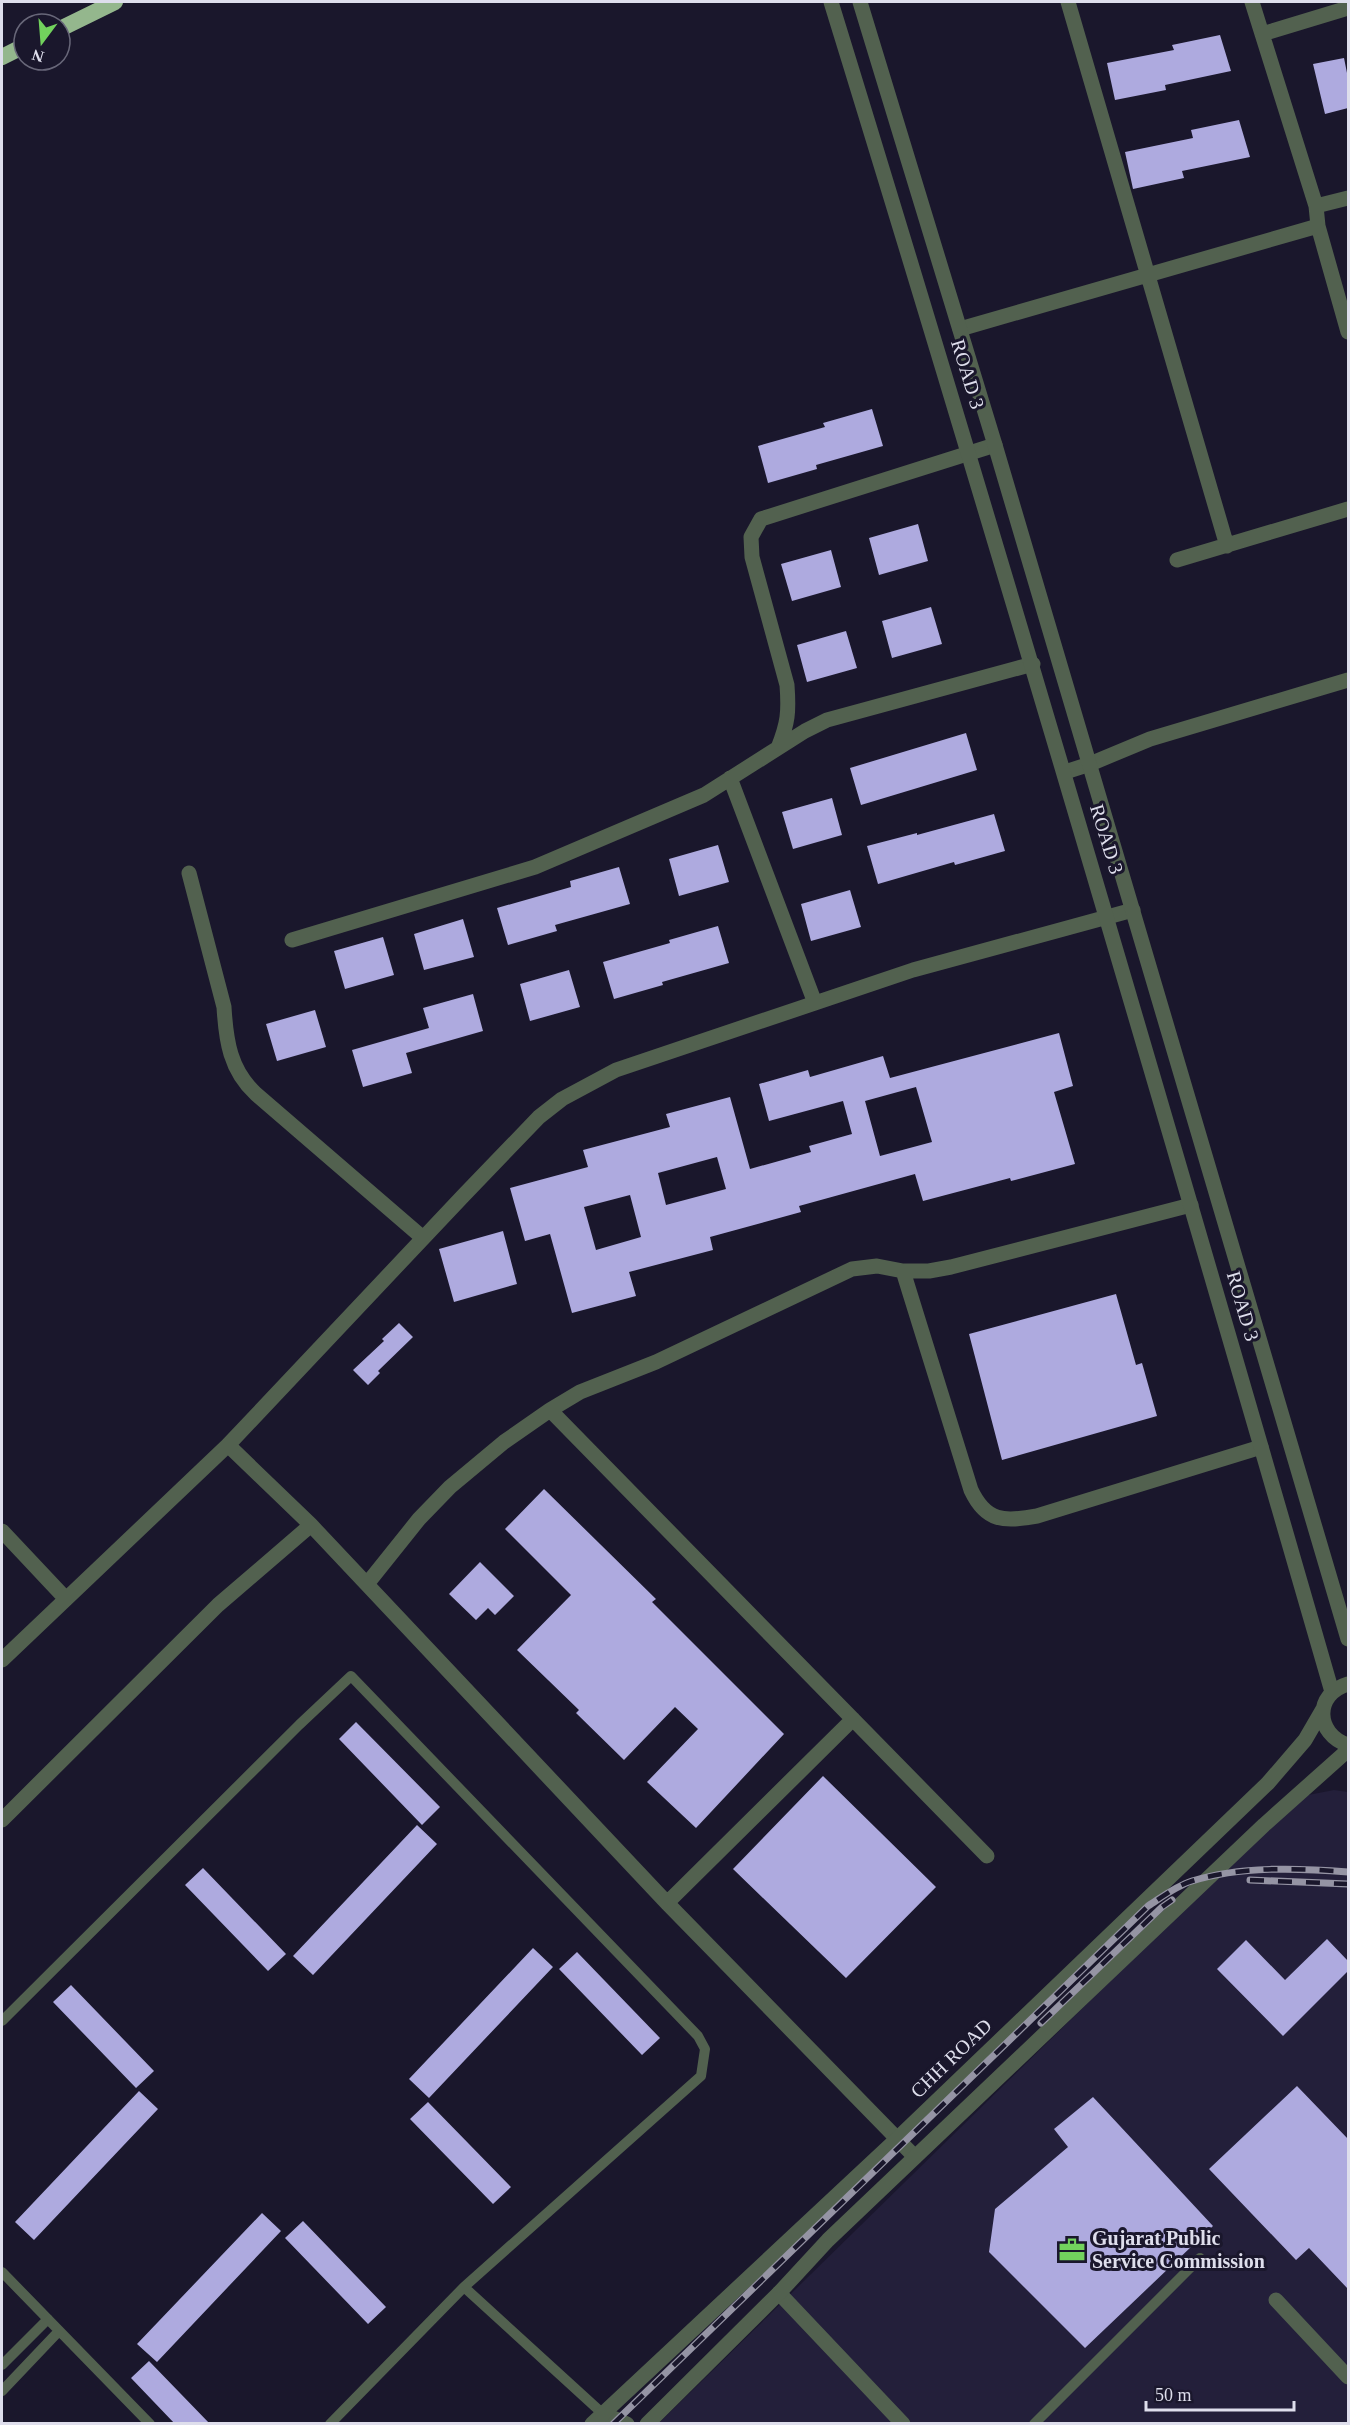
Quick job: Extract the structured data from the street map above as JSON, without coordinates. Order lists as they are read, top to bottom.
{
  "streets": {
    "street": ["ROAD 3", "CHH ROAD"]
  },
  "crossings": [
    ["ROAD 3", "CHH ROAD"]
  ],
  "places": {
    "office": ["Gujarat Public Service Commission"]
  },
  "scale_bar": "50 m",
  "north": "bottom"
}
